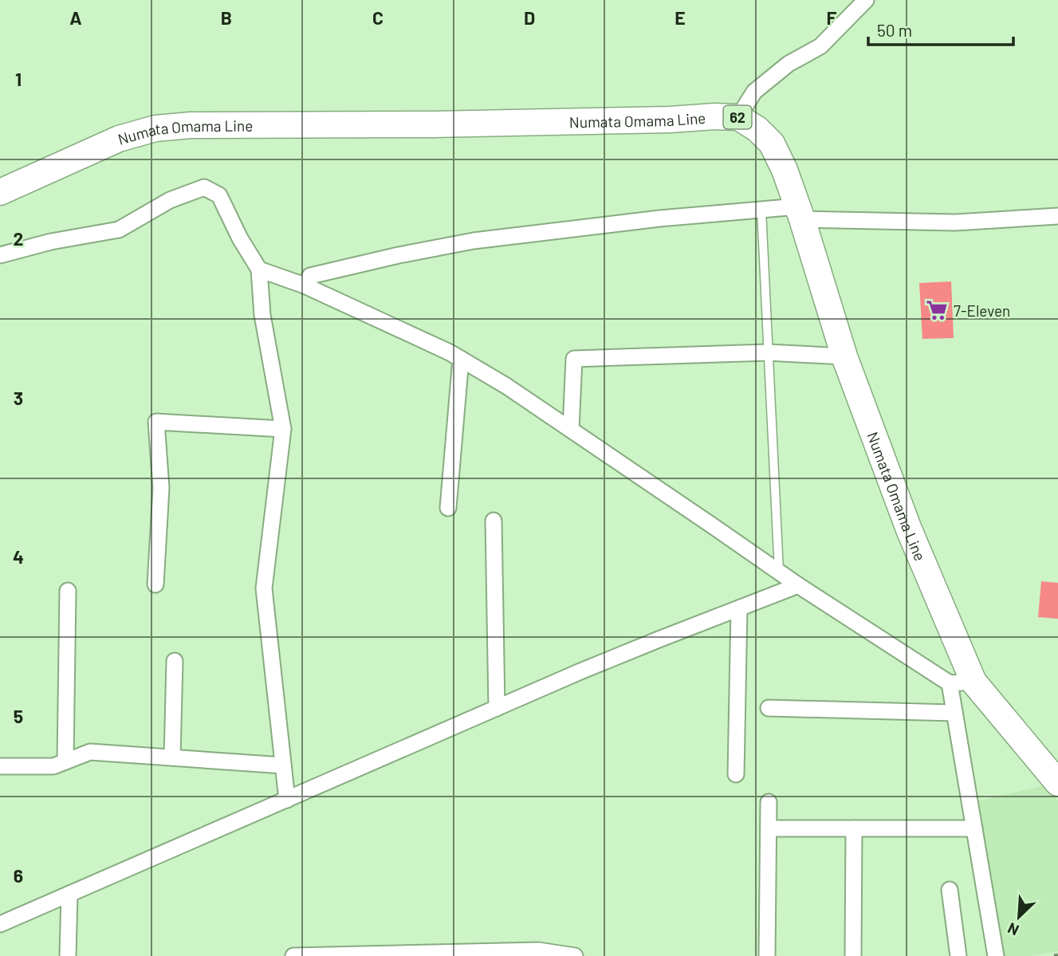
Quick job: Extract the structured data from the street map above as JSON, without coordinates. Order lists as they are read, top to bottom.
{
  "streets": {
    "main road": ["62", "Numata Omama Line"]
  },
  "places": {
    "supermarket": ["7-Eleven"]
  },
  "scale_bar": "50 m",
  "north": "bottom left",
  "grid": {
    "columns": [
      "A",
      "B",
      "C",
      "D",
      "E",
      "F"
    ],
    "rows": [
      "1",
      "2",
      "3",
      "4",
      "5",
      "6"
    ]
  }
}
